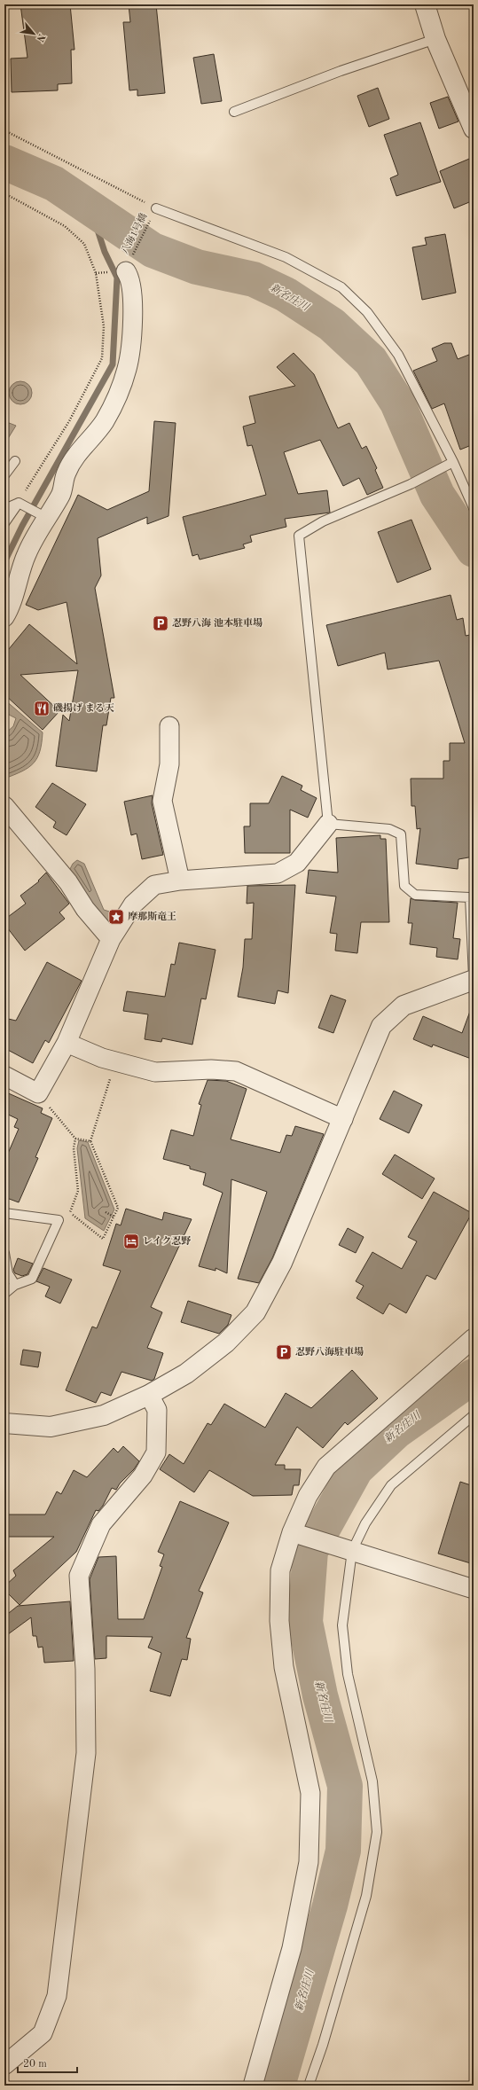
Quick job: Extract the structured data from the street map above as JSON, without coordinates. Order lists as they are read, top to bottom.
{
  "streets": {
    "path": ["八海1号橋"]
  },
  "water": ["新名庄川"],
  "places": {
    "parking": ["忍野八海 池本駐車場", "忍野八海駐車場"],
    "restaurant": ["磯揚げ まる天"],
    "place": ["摩那斯竜王"],
    "hotel": ["レイク忍野"]
  },
  "scale_bar": "20 m",
  "north": "bottom right"
}
